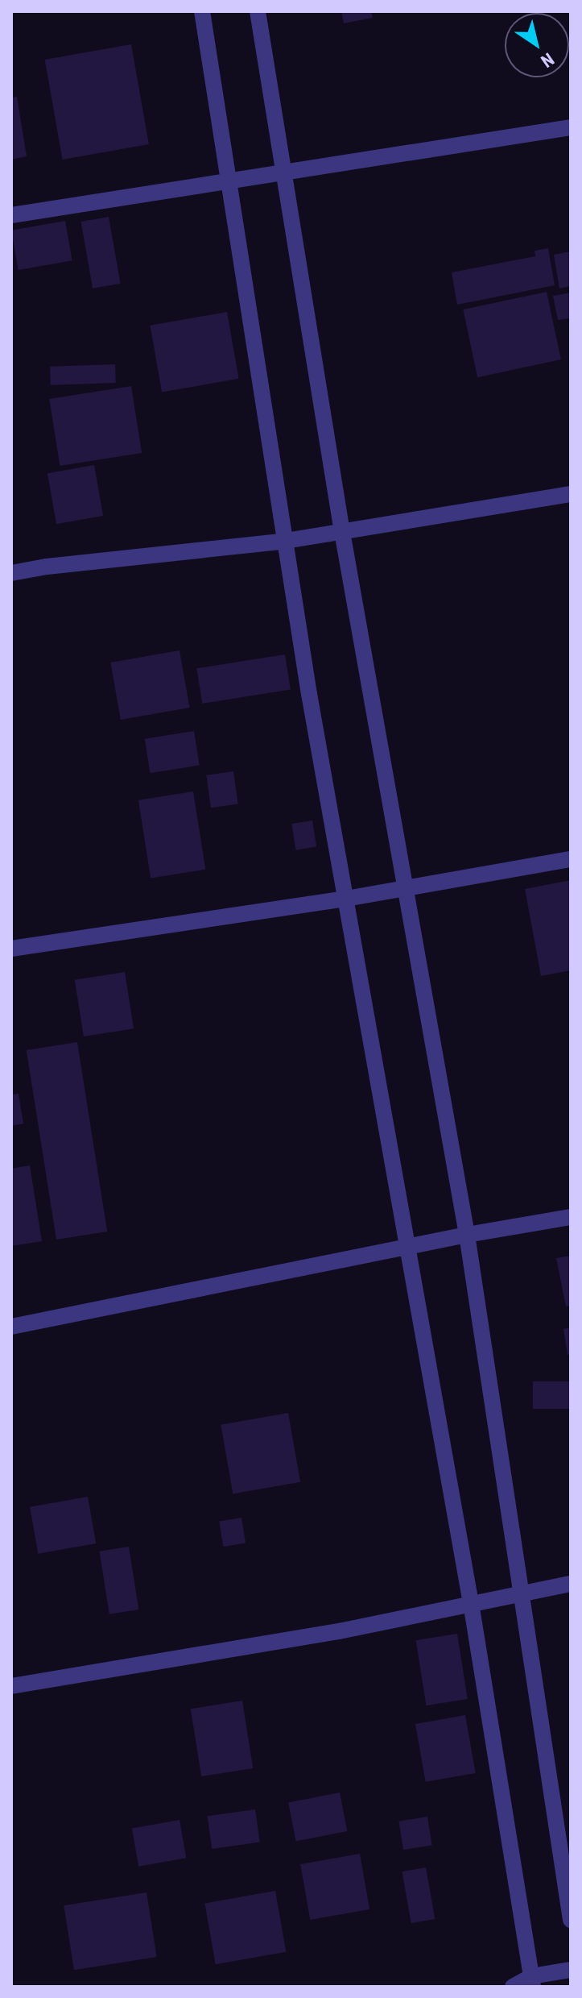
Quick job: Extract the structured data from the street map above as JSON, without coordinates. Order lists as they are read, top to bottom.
{
  "north": "bottom right"
}
